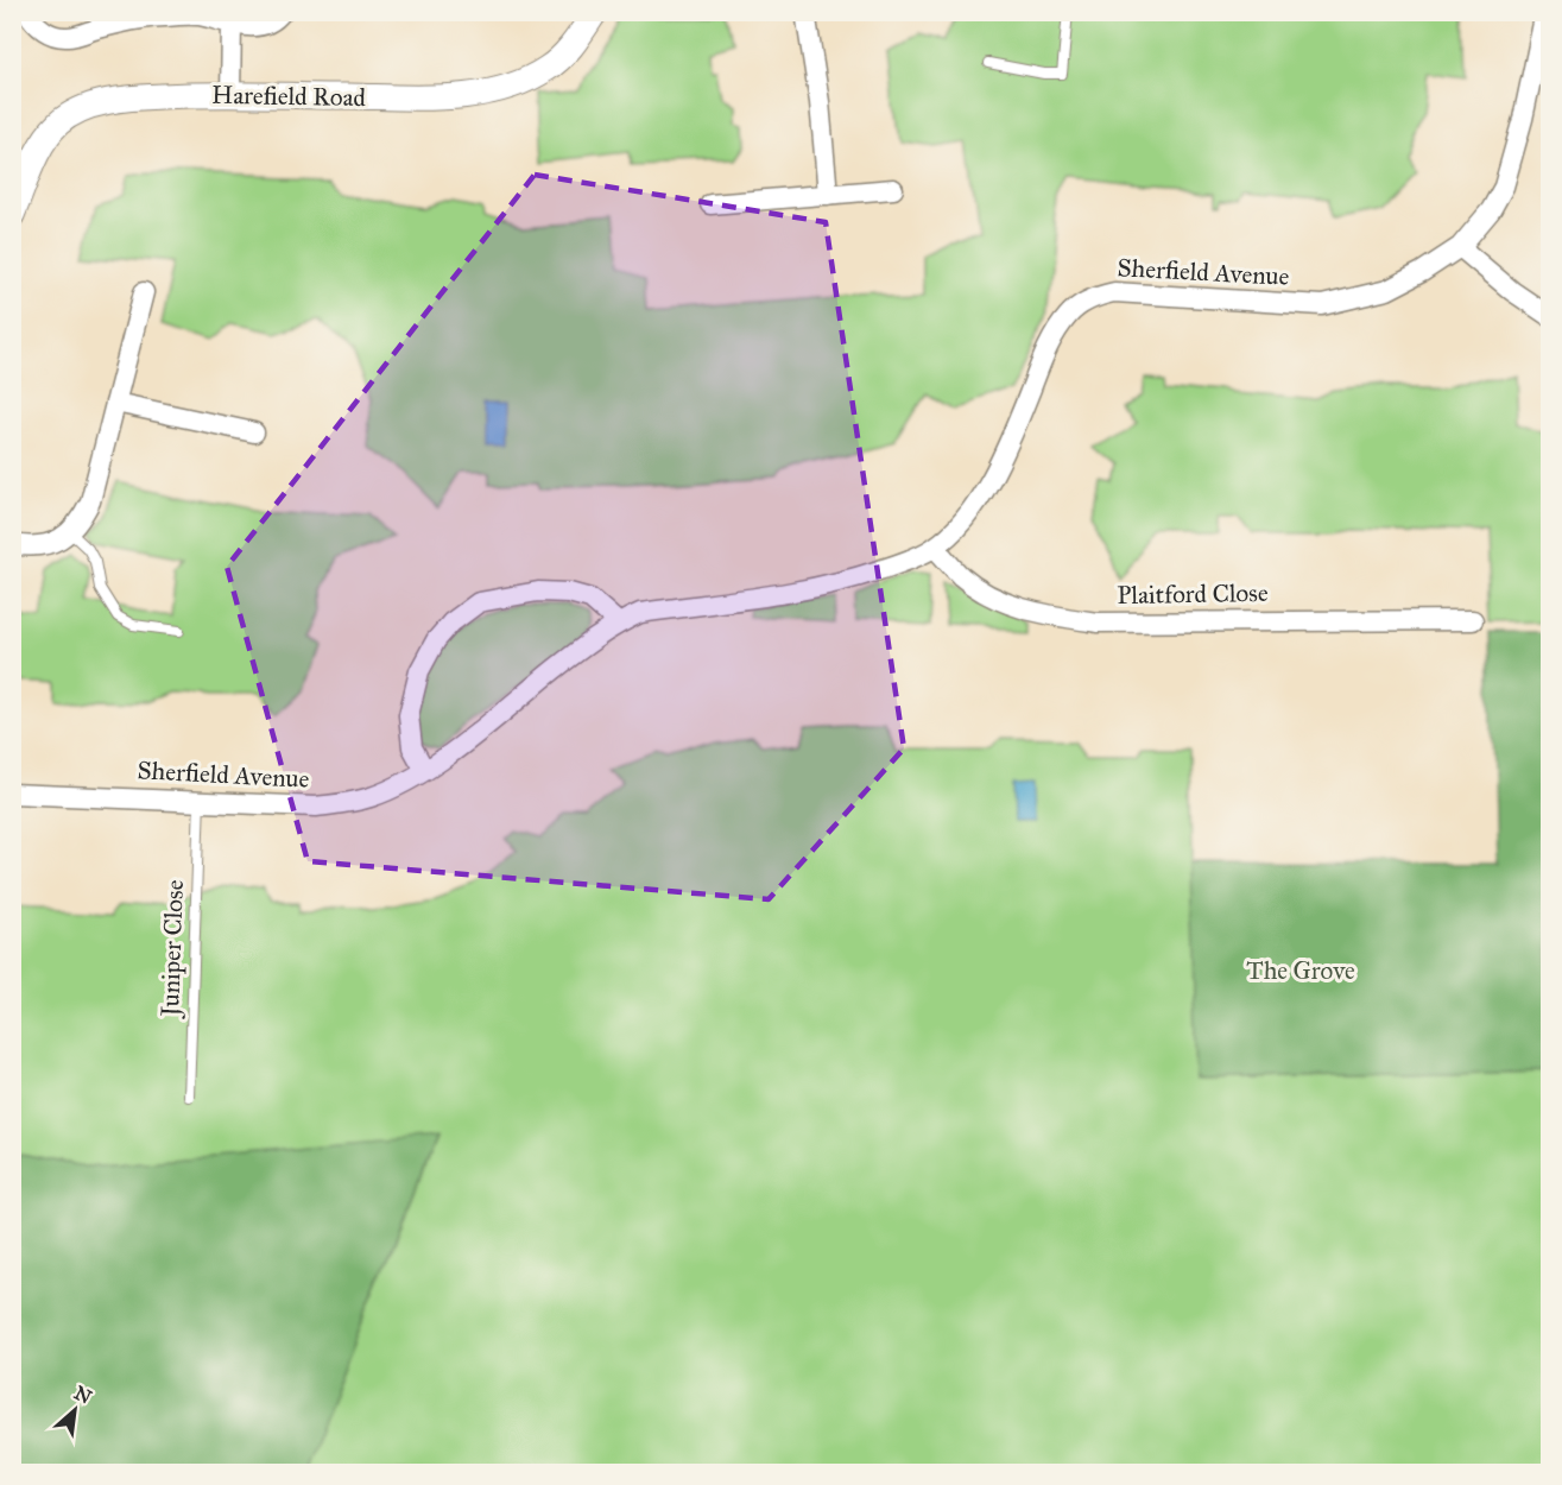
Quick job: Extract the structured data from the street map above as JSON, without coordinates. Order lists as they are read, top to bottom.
{
  "streets": {
    "street": ["Harefield Road", "Sherfield Avenue", "Plaitford Close"],
    "lane": ["Juniper Close"]
  },
  "crossings": [
    ["Sherfield Avenue", "Plaitford Close"],
    ["Sherfield Avenue", "Juniper Close"]
  ],
  "parks": ["The Grove"],
  "north": "top right"
}
